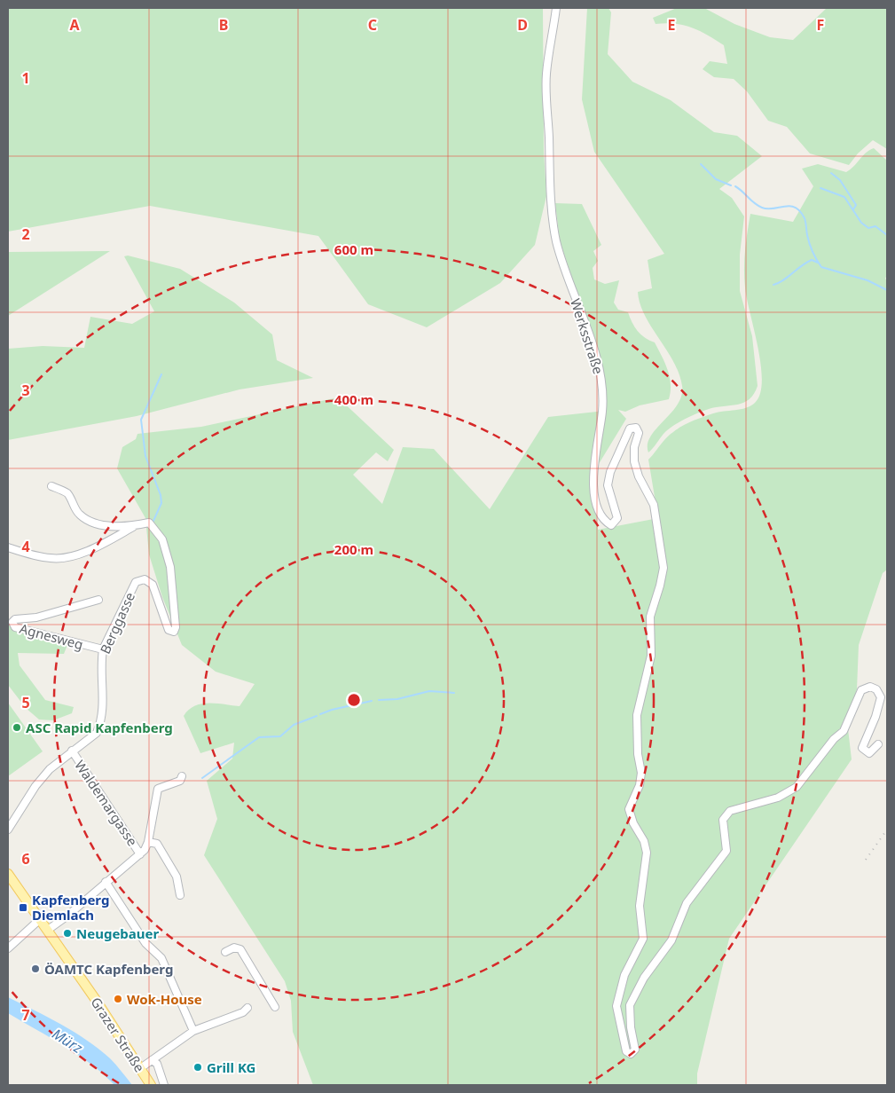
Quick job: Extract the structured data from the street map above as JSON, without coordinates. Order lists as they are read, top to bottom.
{
  "streets": {
    "main road": ["Grazer Straße"],
    "street": [
      "Werksstraße",
      "Berggasse",
      "Agnesweg",
      "Waldemargasse"
    ]
  },
  "crossings": [
    ["Berggasse", "Agnesweg"],
    ["Berggasse", "Waldemargasse"]
  ],
  "water": ["Mürz"],
  "places": {
    "other": [
      "ASC Rapid Kapfenberg",
      "Neugebauer",
      "ÖAMTC Kapfenberg",
      "Wok-House",
      "Grill KG"
    ],
    "transit": ["Kapfenberg Diemlach"]
  },
  "grid": {
    "columns": [
      "A",
      "B",
      "C",
      "D",
      "E",
      "F"
    ],
    "rows": [
      "1",
      "2",
      "3",
      "4",
      "5",
      "6",
      "7"
    ]
  },
  "rings": ["600 m", "400 m", "200 m"]
}
